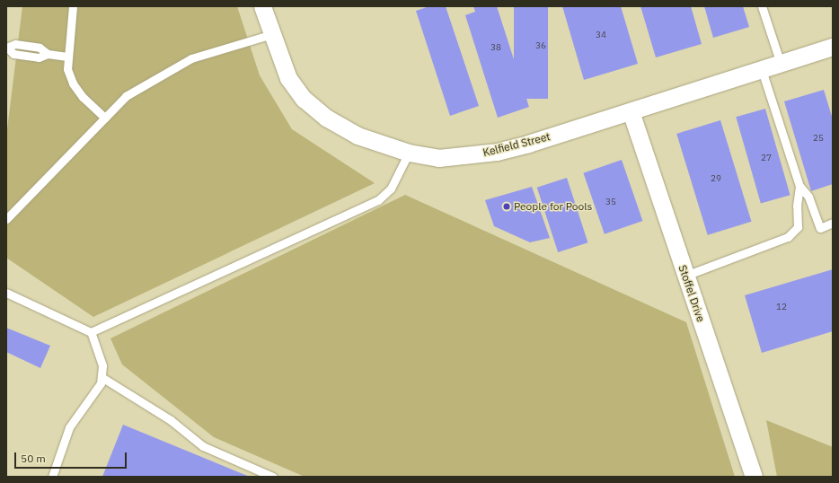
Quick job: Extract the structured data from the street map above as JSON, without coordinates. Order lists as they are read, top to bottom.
{
  "streets": {
    "street": ["Kelfield Street", "Stoffel Drive"]
  },
  "crossings": [
    ["Kelfield Street", "Stoffel Drive"]
  ],
  "places": ["People for Pools"],
  "house_numbers": [
    "34",
    "36",
    "38",
    "25",
    "27",
    "29",
    "35",
    "12"
  ],
  "scale_bar": "50 m"
}
